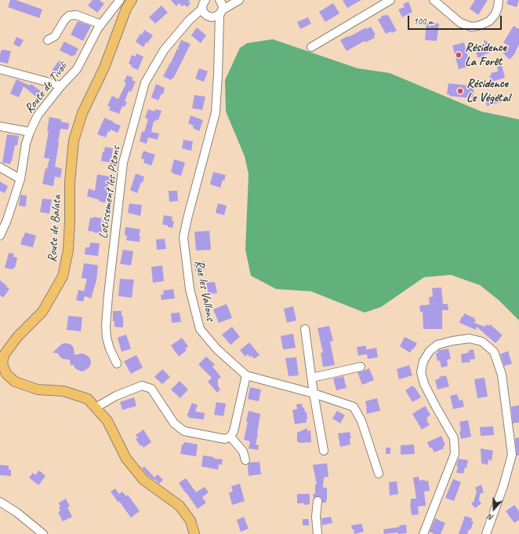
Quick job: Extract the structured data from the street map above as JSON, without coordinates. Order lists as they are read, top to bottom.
{
  "streets": {
    "main road": ["Route de Balata"],
    "street": ["Route de Tivoli", "Lotissement les Pitons", "Rue les Vallons"]
  },
  "places": ["Résidence La Forêt", "Résidence Le Végétal"],
  "scale_bar": "100 m",
  "north": "bottom"
}
